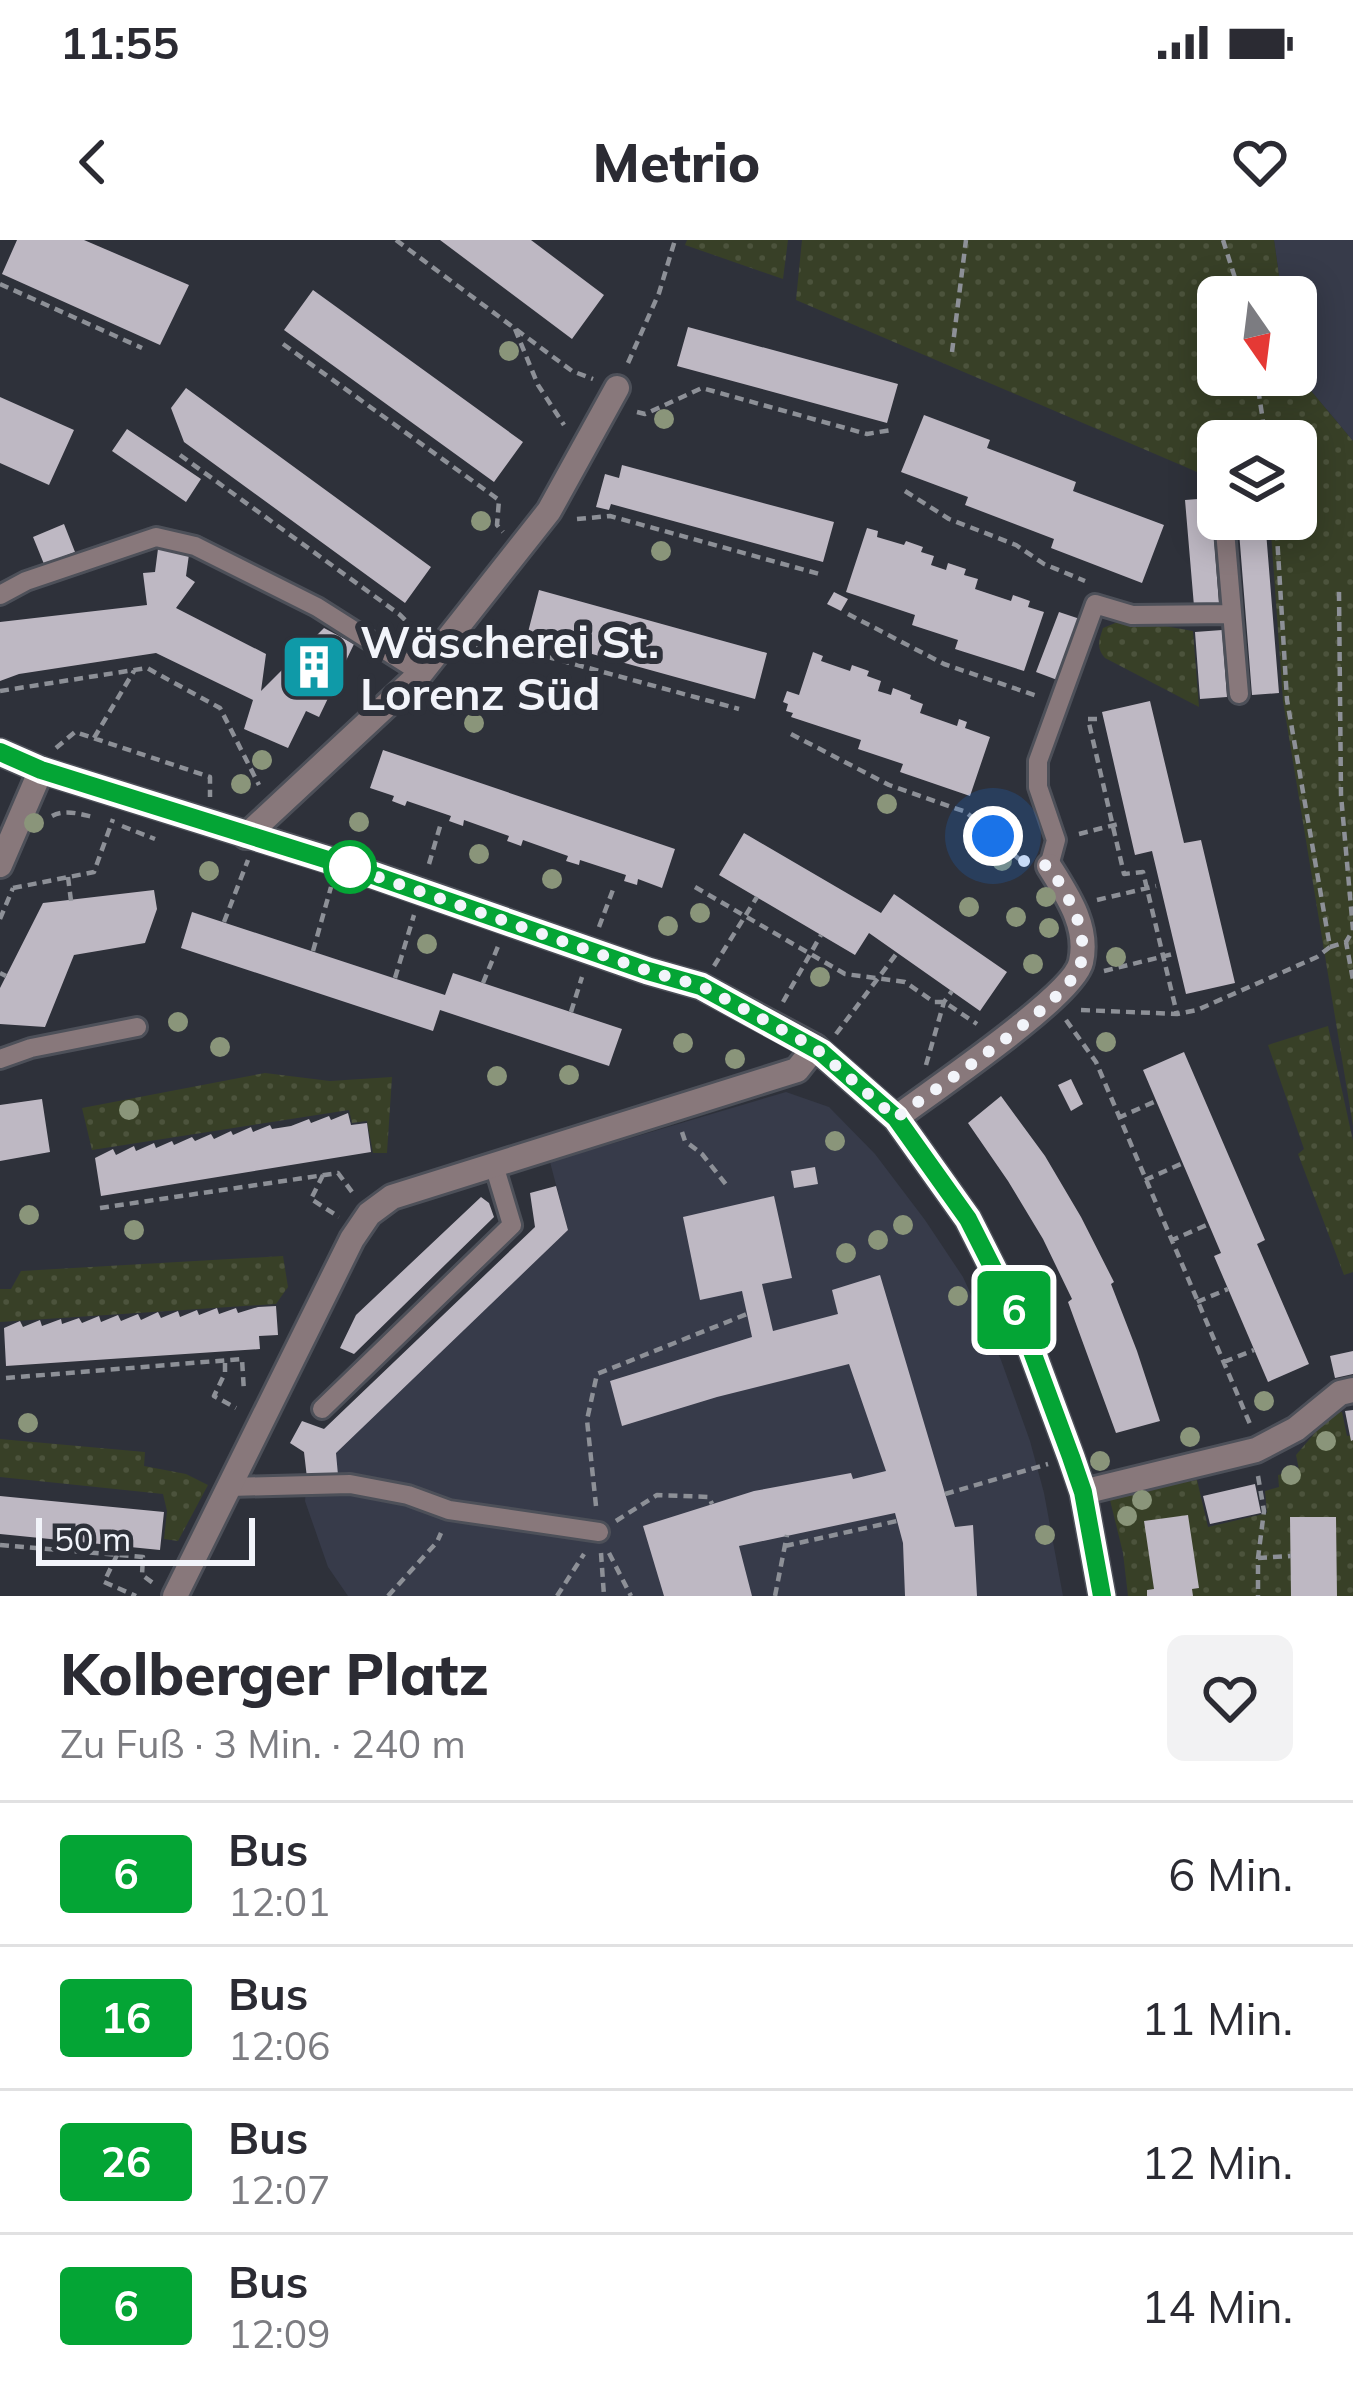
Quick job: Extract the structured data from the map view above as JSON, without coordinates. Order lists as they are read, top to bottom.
{
  "places": {
    "building": ["Wäscherei St. Lorenz Süd"]
  },
  "lines": ["bus line 6"],
  "scale_bar": "50 m",
  "north": "bottom",
  "page": {
    "status": "11:55",
    "header": "Metrio",
    "on_map": "6",
    "scale": "50 m",
    "heading": ["Kolberger Platz", "Zu Fuß · 3 Min. · 240 m"],
    "list": [
      {
        "mark": "6",
        "name": "Bus",
        "note": "12:01",
        "value": "6 Min."
      },
      {
        "mark": "16",
        "name": "Bus",
        "note": "12:06",
        "value": "11 Min."
      },
      {
        "mark": "26",
        "name": "Bus",
        "note": "12:07",
        "value": "12 Min."
      },
      {
        "mark": "6",
        "name": "Bus",
        "note": "12:09",
        "value": "14 Min."
      }
    ]
  }
}
